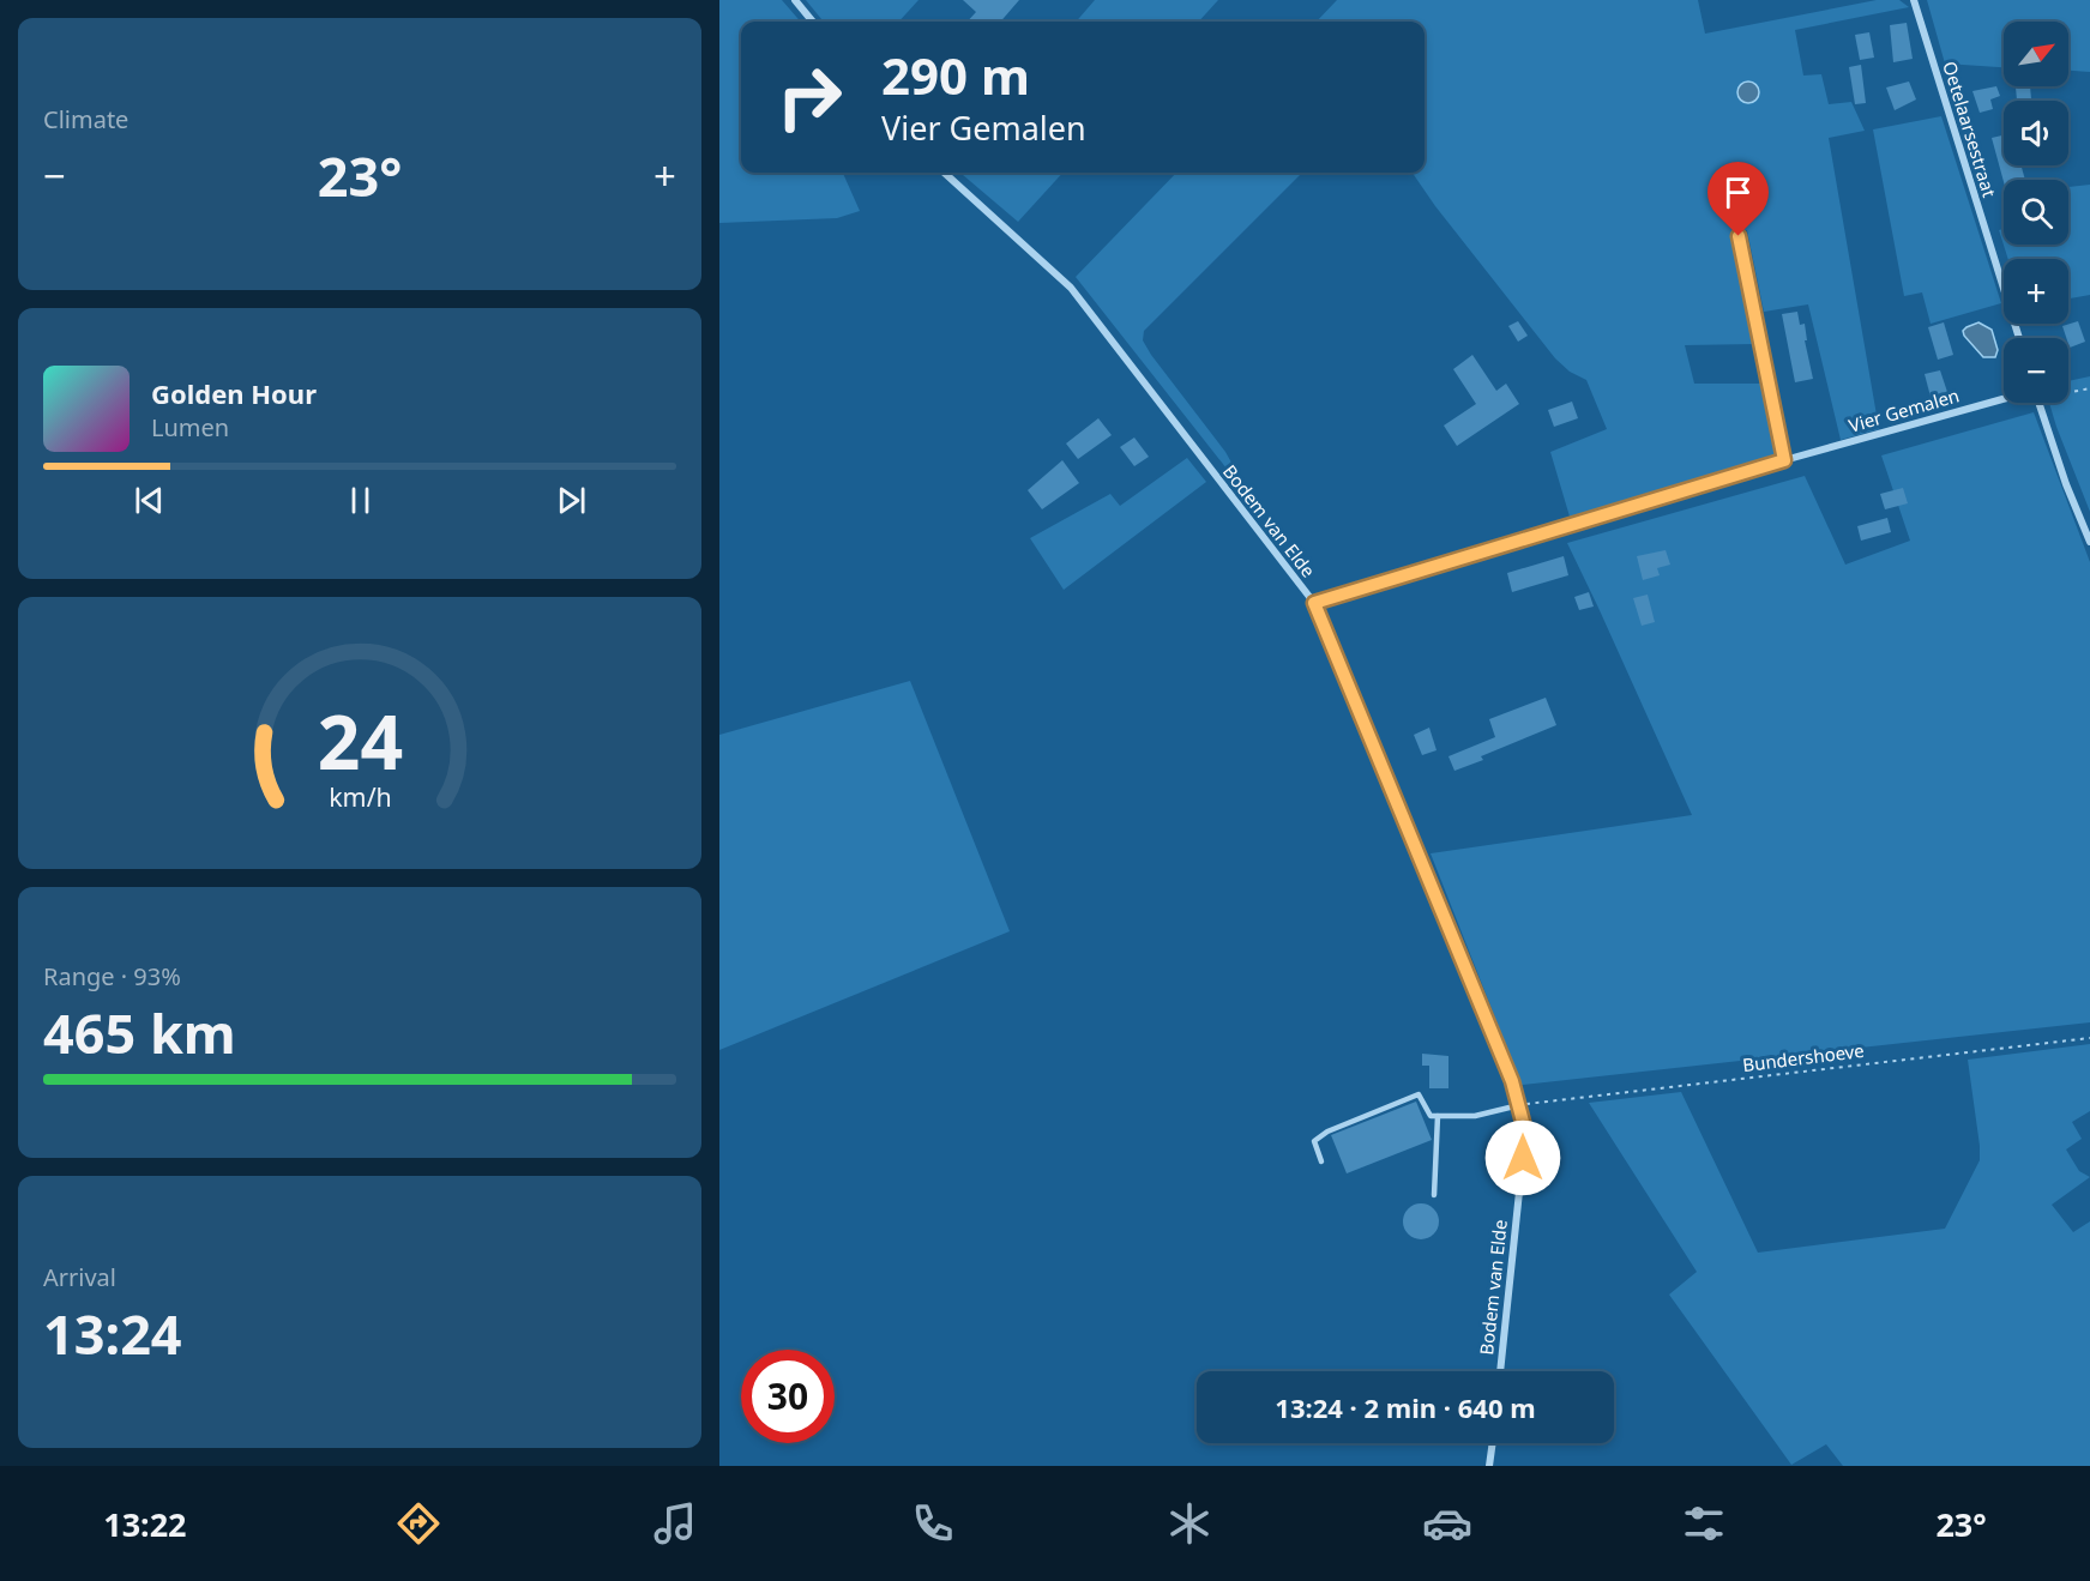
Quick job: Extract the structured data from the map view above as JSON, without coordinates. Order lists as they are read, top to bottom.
{
  "streets": {
    "street": ["Oetelaarsestraat", "Vier Gemalen", "Bodem van Elde"],
    "path": ["Bundershoeve"]
  },
  "crossings": [
    ["Vier Gemalen", "Bodem van Elde"],
    ["Bodem van Elde", "Bundershoeve"]
  ],
  "north": "top right",
  "page": {
    "tile": [
      "Climate",
      ["Range · 93%", "465 km"],
      ["Arrival", "13:24"]
    ],
    "map_buttons": ["+", "−"],
    "turn": ["290 m", "Vier Gemalen"],
    "heat": ["−", "23°", "+"],
    "song": ["Golden Hour", "Lumen"],
    "limit": "30",
    "trip": "13:24 · 2 min · 640 m",
    "tabs": ["13:22", "23°"],
    "gauge": ["24", "km/h"]
  }
}
